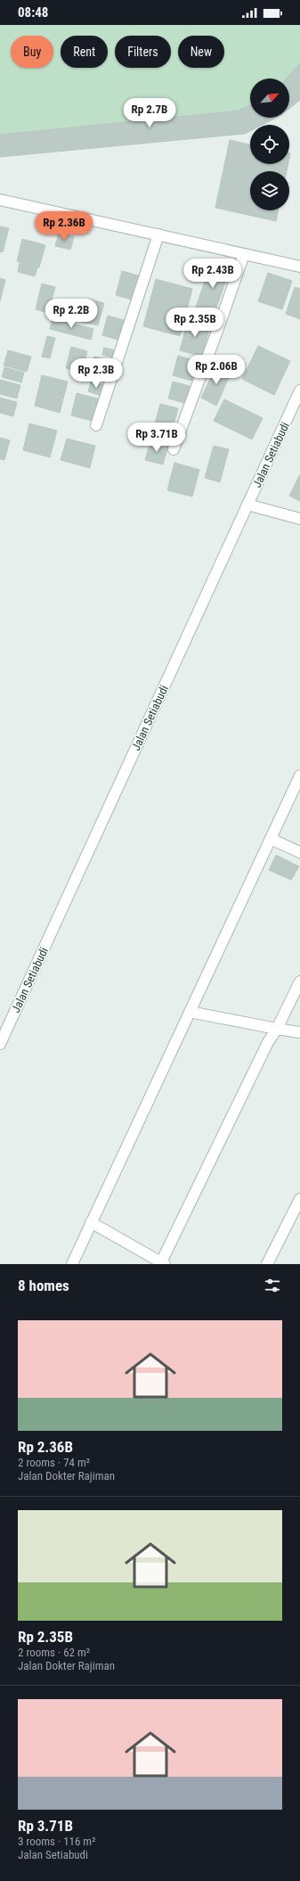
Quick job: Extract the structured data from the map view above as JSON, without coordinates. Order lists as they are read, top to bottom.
{
  "streets": {
    "street": ["Jalan Setiabudi"]
  },
  "north": "top right",
  "page": {
    "status": "08:48",
    "chip": [
      "Buy",
      "Rent",
      "Filters",
      "New"
    ],
    "price": [
      "Rp 2.7B",
      "Rp 2.36B",
      "Rp 2.43B",
      "Rp 2.2B",
      "Rp 2.35B",
      "Rp 2.06B",
      "Rp 2.3B",
      "Rp 3.71B"
    ],
    "heading": "8 homes",
    "list": [
      {
        "name": "Rp 2.36B",
        "note": "2 rooms · 74 m² · Jalan Dokter Rajiman"
      },
      {
        "name": "Rp 2.35B",
        "note": "2 rooms · 62 m² · Jalan Dokter Rajiman"
      },
      {
        "name": "Rp 3.71B",
        "note": "3 rooms · 116 m² · Jalan Setiabudi"
      }
    ]
  }
}
